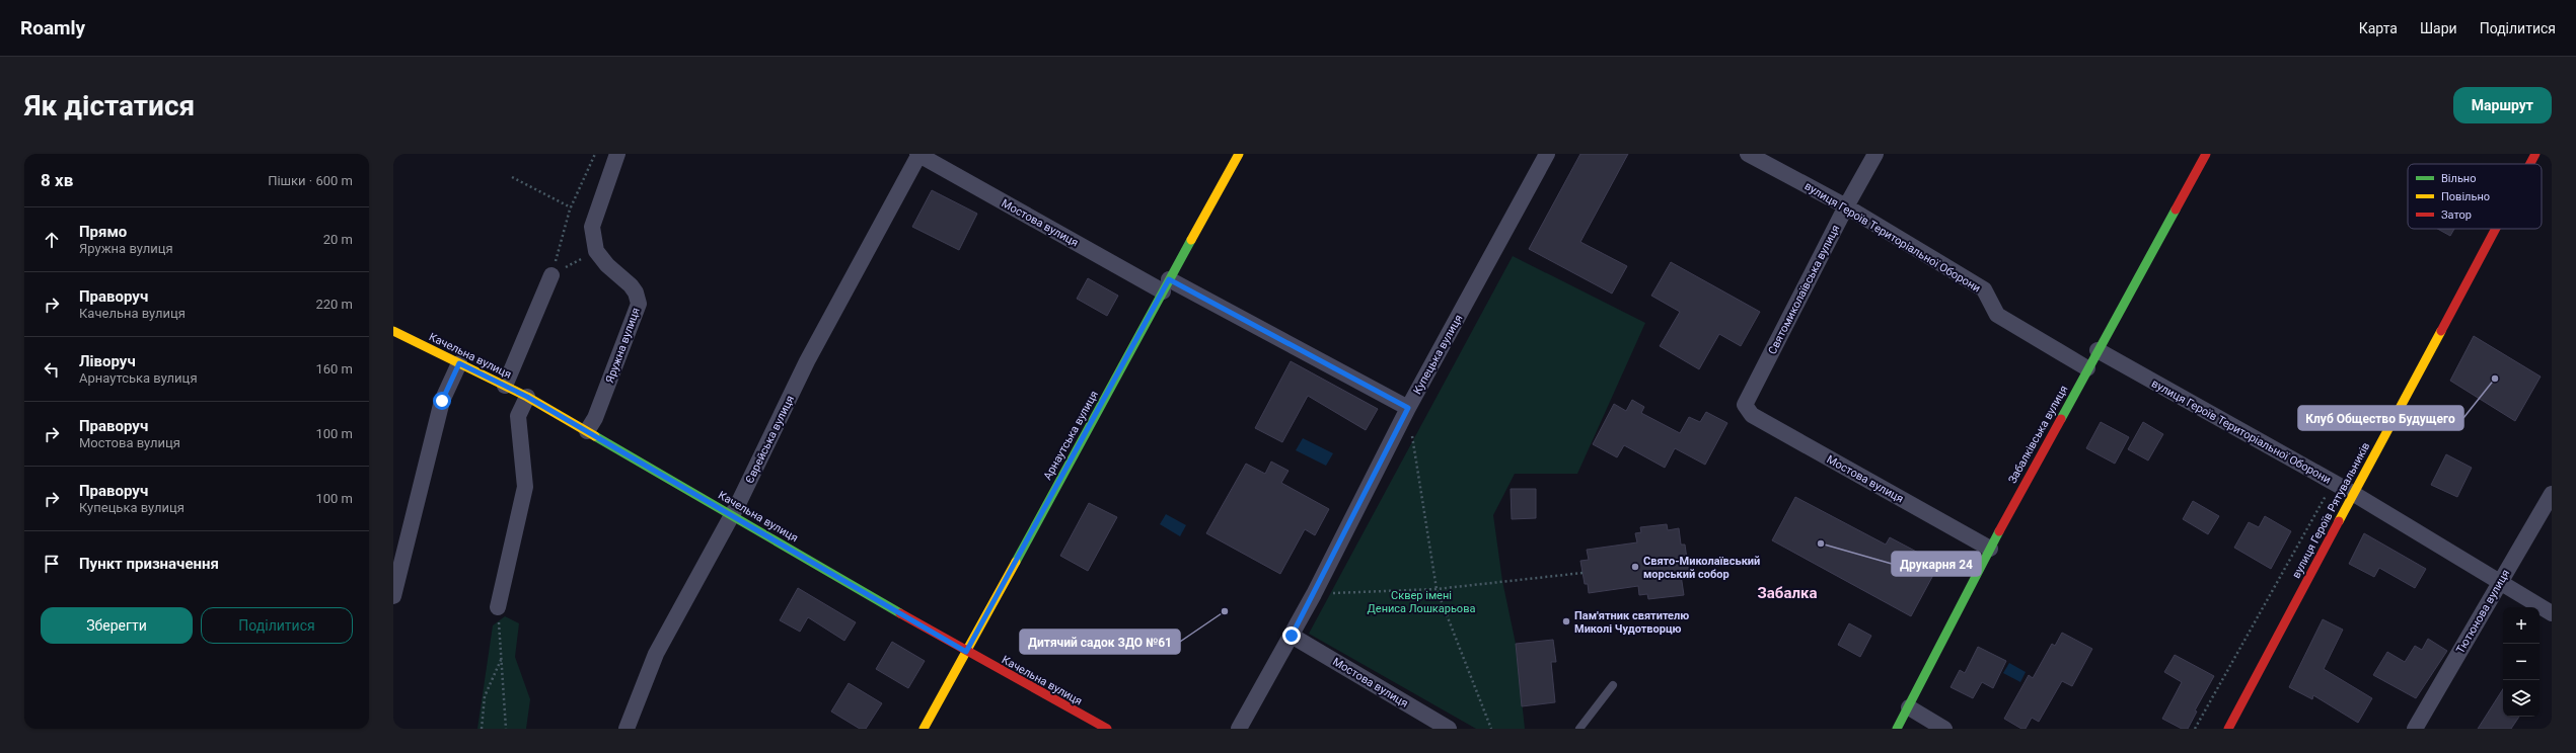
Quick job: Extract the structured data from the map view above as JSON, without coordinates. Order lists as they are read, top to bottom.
{
  "streets": {
    "street": [
      "Мостова вулиця",
      "вулиця Героїв Територіальної Оборони",
      "Святомиколаївська вулиця",
      "Яружна вулиця",
      "Купецька вулиця",
      "Качельна вулиця",
      "Забалківська вулиця",
      "Арнаутська вулиця",
      "Єврейська вулиця",
      "вулиця Героїв Рятувальників",
      "Тютюнова вулиця"
    ]
  },
  "crossings": [
    ["Мостова вулиця", "Святомиколаївська вулиця"],
    ["Мостова вулиця", "Купецька вулиця"],
    ["Мостова вулиця", "Забалківська вулиця"],
    ["Мостова вулиця", "Арнаутська вулиця"],
    ["Мостова вулиця", "Єврейська вулиця"],
    ["вулиця Героїв Територіальної Оборони", "Святомиколаївська вулиця"],
    ["вулиця Героїв Територіальної Оборони", "Забалківська вулиця"],
    ["вулиця Героїв Територіальної Оборони", "вулиця Героїв Рятувальників"],
    ["вулиця Героїв Територіальної Оборони", "Тютюнова вулиця"],
    ["Яружна вулиця", "Качельна вулиця"],
    ["Качельна вулиця", "Арнаутська вулиця"],
    ["Качельна вулиця", "Єврейська вулиця"]
  ],
  "districts": ["Забалка"],
  "parks": ["Сквер імені Дениса Лошкарьова"],
  "places": [
    "Клуб Общество Будущего",
    "Друкарня 24",
    "Свято-Миколаївський морський собор",
    "Дитячий садок ЗДО №61",
    "Пам'ятник святителю Миколі Чудотворцю"
  ],
  "legend": ["Вільно", "Повільно", "Затор"],
  "page": {
    "header": "Roamly",
    "nav": ["Карта", "Шари", "Поділитися"],
    "buttons": [
      "Маршрут",
      ["Зберегти", "Поділитися"]
    ],
    "title": "Як дістатися",
    "heading": ["8 хв", "Пішки · 600 m"],
    "list": [
      ["Прямо", "Яружна вулиця", "20 m"],
      ["Праворуч", "Качельна вулиця", "220 m"],
      ["Ліворуч", "Арнаутська вулиця", "160 m"],
      ["Праворуч", "Мостова вулиця", "100 m"],
      ["Праворуч", "Купецька вулиця", "100 m"],
      "Пункт призначення"
    ],
    "map_buttons": ["+", "−"]
  }
}
